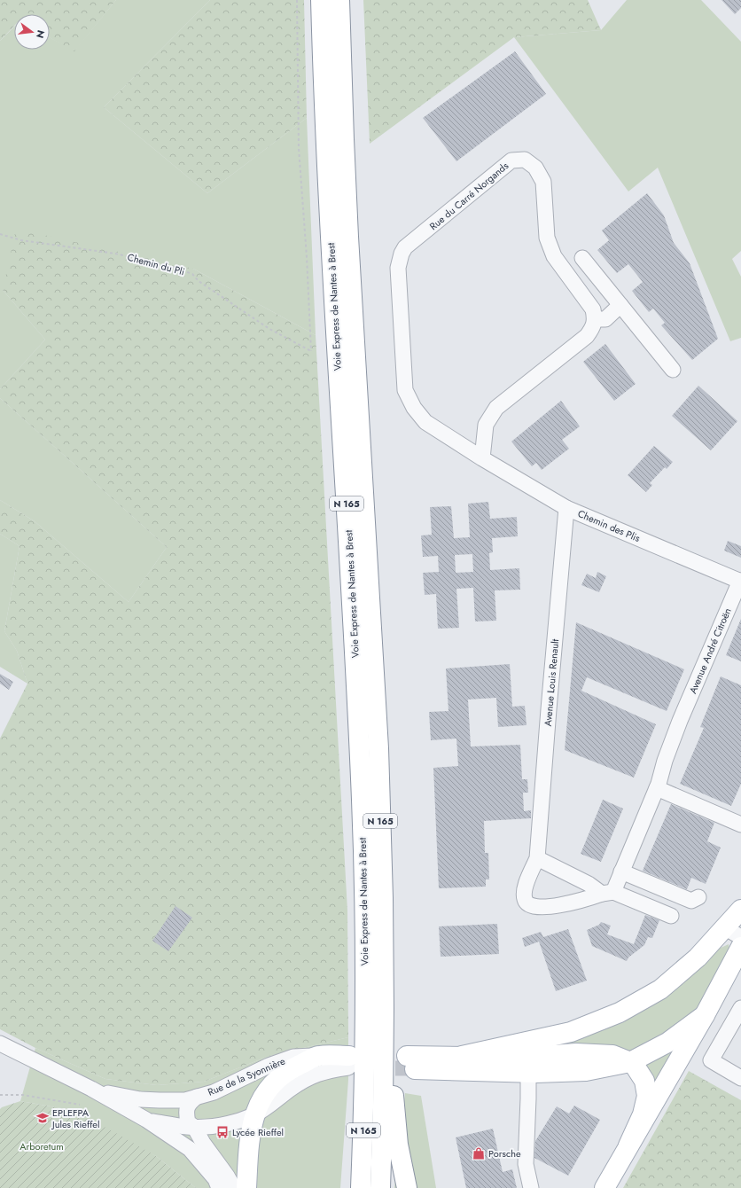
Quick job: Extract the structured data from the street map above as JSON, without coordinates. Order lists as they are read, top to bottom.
{
  "streets": {
    "main road": ["Voie Express de Nantes à Brest", "N 165"],
    "street": [
      "Rue du Carré Norgands",
      "Chemin des Plis",
      "Avenue André Citroën",
      "Avenue Louis Renault",
      "Rue de la Syonnière"
    ],
    "path": ["Chemin du Pli"]
  },
  "crossings": [
    ["Rue du Carré Norgands", "Chemin des Plis"],
    ["Chemin des Plis", "Avenue André Citroën"],
    ["Chemin des Plis", "Avenue Louis Renault"],
    ["Avenue André Citroën", "Avenue Louis Renault"]
  ],
  "parks": ["Arboretum"],
  "places": {
    "school or university": ["EPLEFPA Jules Rieffel"],
    "bus stop": ["Lycée Rieffel"],
    "shop": ["Porsche"]
  },
  "north": "right"
}
